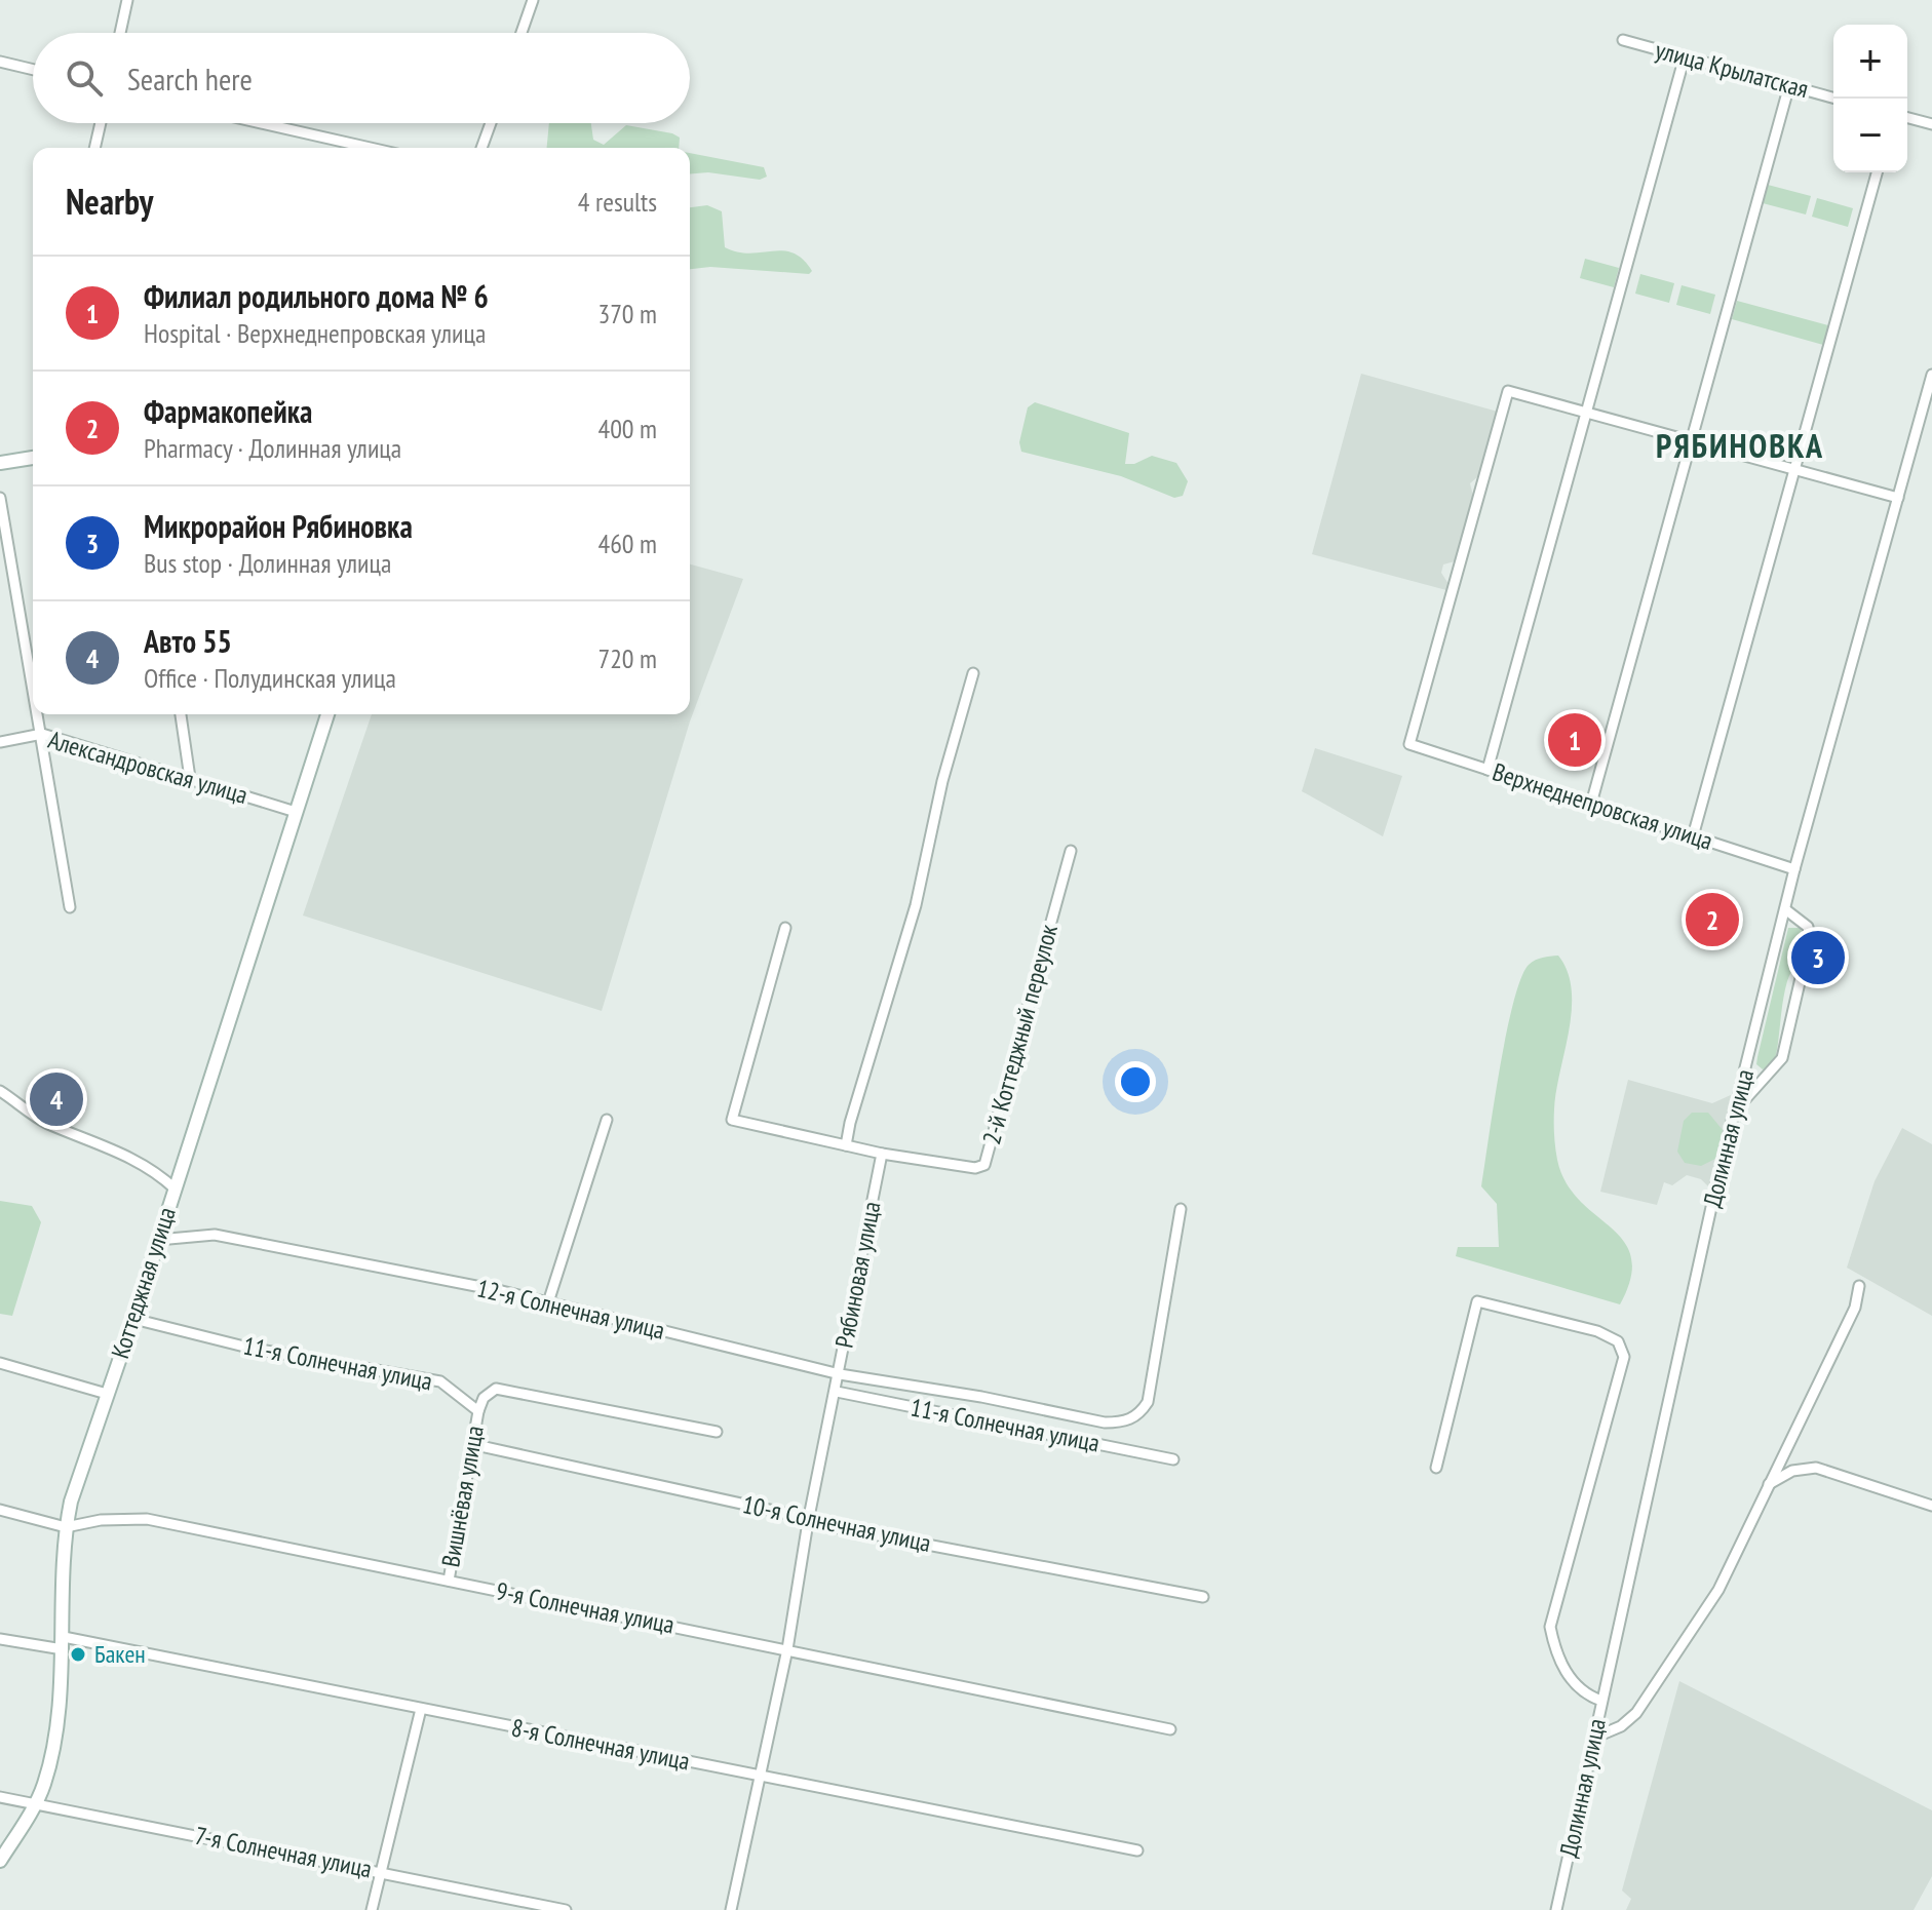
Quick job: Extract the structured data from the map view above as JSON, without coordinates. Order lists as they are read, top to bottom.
{
  "streets": {
    "street": [
      "улица Крылатская",
      "Александровская улица",
      "Верхнеднепровская улица",
      "2-й Коттеджный переулок",
      "Долинная улица",
      "Рябиновая улица",
      "Коттеджная улица",
      "12-я Солнечная улица",
      "11-я Солнечная улица",
      "Вишнёвая улица",
      "10-я Солнечная улица",
      "9-я Солнечная улица",
      "8-я Солнечная улица",
      "7-я Солнечная улица"
    ]
  },
  "crossings": [
    ["Александровская улица", "Коттеджная улица"],
    ["Верхнеднепровская улица", "Долинная улица"],
    ["2-й Коттеджный переулок", "Рябиновая улица"],
    ["Рябиновая улица", "12-я Солнечная улица"],
    ["Рябиновая улица", "11-я Солнечная улица"],
    ["Рябиновая улица", "10-я Солнечная улица"],
    ["Рябиновая улица", "9-я Солнечная улица"],
    ["Рябиновая улица", "8-я Солнечная улица"],
    ["Коттеджная улица", "12-я Солнечная улица"],
    ["Коттеджная улица", "11-я Солнечная улица"],
    ["Коттеджная улица", "9-я Солнечная улица"],
    ["Коттеджная улица", "8-я Солнечная улица"],
    ["Коттеджная улица", "7-я Солнечная улица"],
    ["11-я Солнечная улица", "Вишнёвая улица"],
    ["Вишнёвая улица", "10-я Солнечная улица"],
    ["Вишнёвая улица", "9-я Солнечная улица"]
  ],
  "districts": ["РЯБИНОВКА"],
  "places": ["Бакен"],
  "page": {
    "map_buttons": ["+", "−"],
    "search": "Search here",
    "heading": ["Nearby", "4 results"],
    "list": [
      {
        "mark": "1",
        "name": "Филиал родильного дома № 6",
        "note": "Hospital · Верхнеднепровская улица",
        "value": "370 m"
      },
      {
        "mark": "2",
        "name": "Фармакопейка",
        "note": "Pharmacy · Долинная улица",
        "value": "400 m"
      },
      {
        "mark": "3",
        "name": "Микрорайон Рябиновка",
        "note": "Bus stop · Долинная улица",
        "value": "460 m"
      },
      {
        "mark": "4",
        "name": "Авто 55",
        "note": "Office · Полудинская улица",
        "value": "720 m"
      }
    ],
    "pins": [
      "1",
      "2",
      "3",
      "4"
    ]
  }
}
